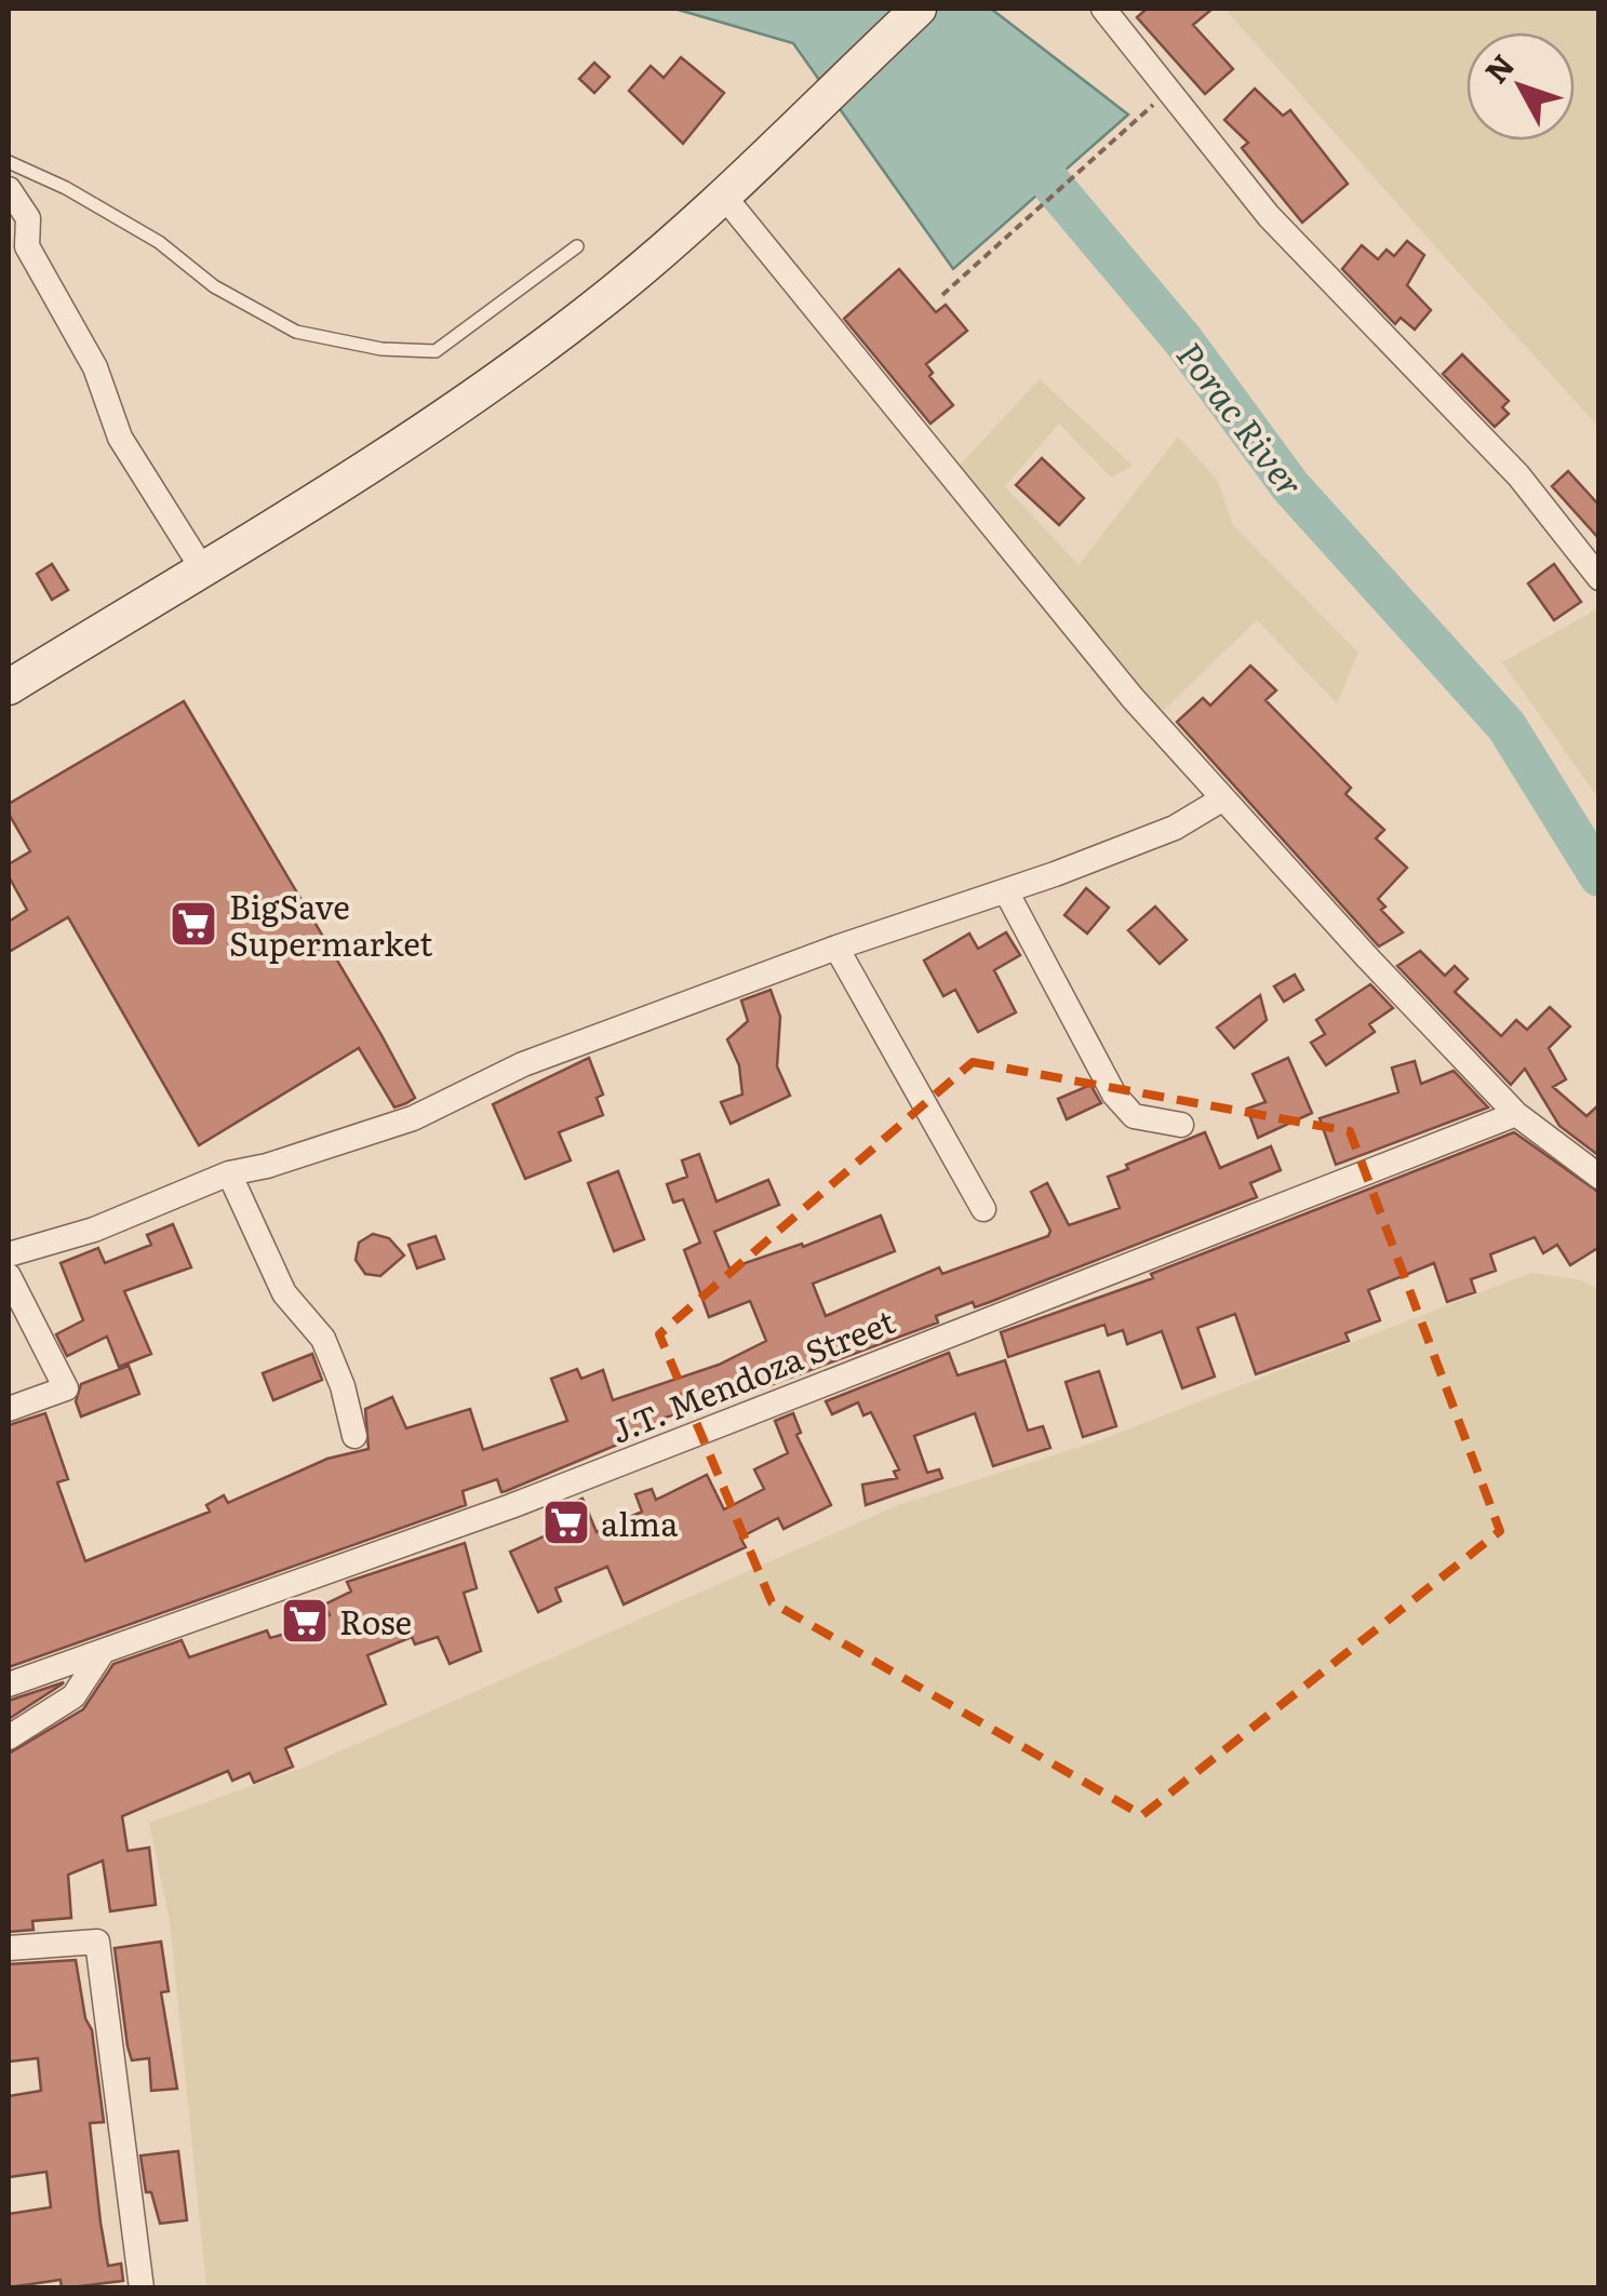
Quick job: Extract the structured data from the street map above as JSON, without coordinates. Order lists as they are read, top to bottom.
{
  "streets": {
    "street": ["J.T. Mendoza Street"]
  },
  "water": ["Porac River"],
  "places": {
    "supermarket": ["BigSave Supermarket", "alma", "Rose"]
  },
  "north": "top left"
}
